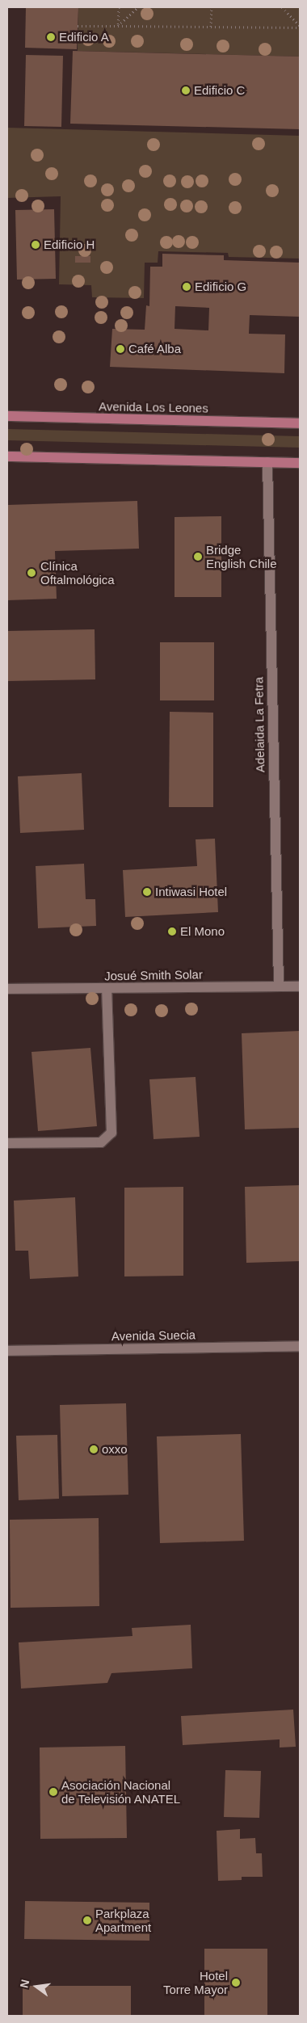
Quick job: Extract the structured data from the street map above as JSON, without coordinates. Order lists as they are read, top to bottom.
{
  "streets": {
    "main road": ["Avenida Los Leones"],
    "street": ["Adelaida La Fetra", "Josué Smith Solar", "Avenida Suecia"]
  },
  "crossings": [
    ["Adelaida La Fetra", "Josué Smith Solar"]
  ],
  "places": [
    "Edificio A",
    "Edificio C",
    "Edificio H",
    "Edificio G",
    "Café Alba",
    "Bridge English Chile",
    "Clínica Oftalmológica",
    "Intiwasi Hotel",
    "El Mono",
    "oxxo",
    "Asociación Nacional de Televisión ANATEL",
    "Parkplaza Apartment",
    "Hotel Torre Mayor"
  ],
  "north": "left"
}
